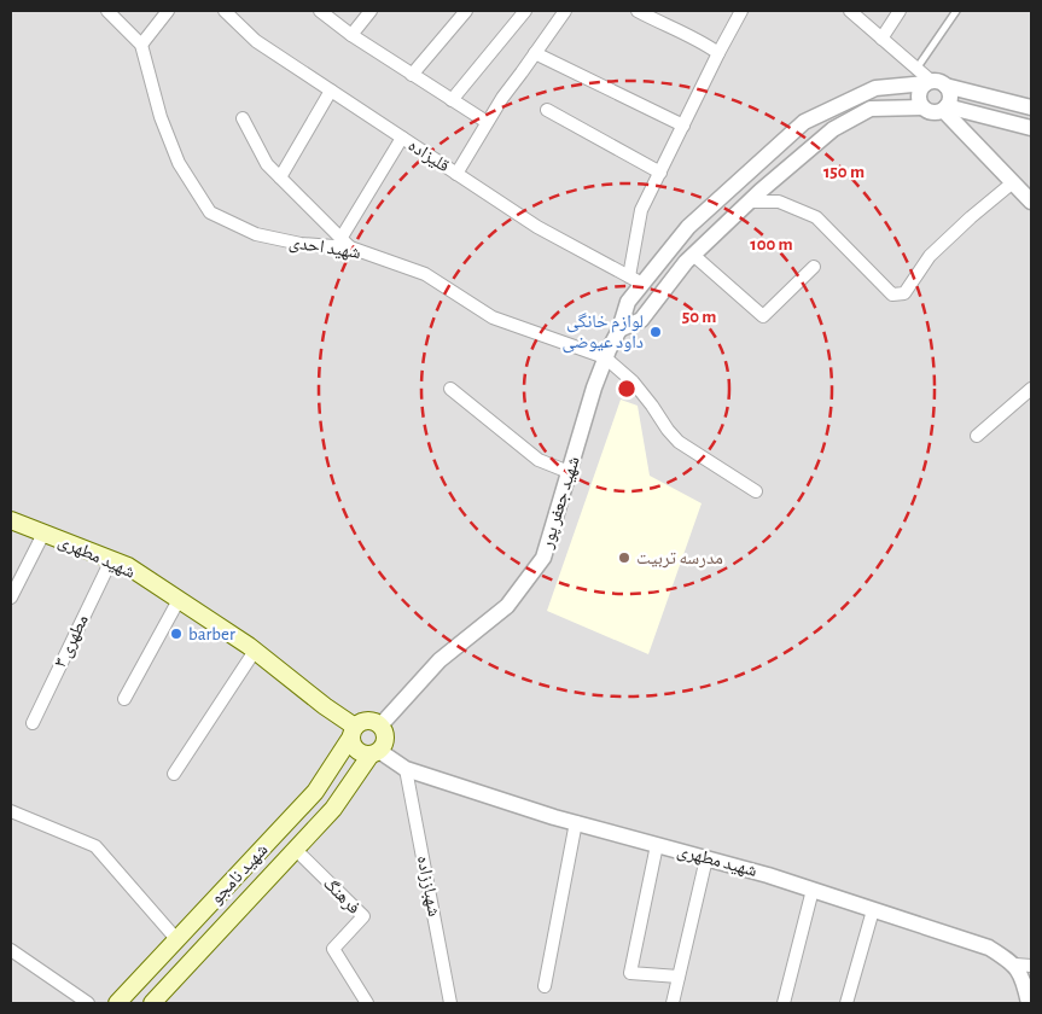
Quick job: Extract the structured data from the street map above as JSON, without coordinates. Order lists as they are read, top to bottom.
{
  "streets": {
    "main road": ["شهید مطهری", "شهید نامجو"],
    "street": [
      "قلیزاده",
      "شهید احدی",
      "شهید جعفر پور",
      "مطهری ۳",
      "شهباززاده",
      "فرهنگ"
    ]
  },
  "crossings": [
    ["قلیزاده", "شهید جعفر پور"],
    ["شهید احدی", "شهید جعفر پور"],
    ["شهید جعفر پور", "شهید مطهری"],
    ["شهید جعفر پور", "شهید نامجو"],
    ["شهید مطهری", "مطهری ۳"],
    ["شهید مطهری", "شهید نامجو"],
    ["شهید مطهری", "شهباززاده"],
    ["شهید نامجو", "فرهنگ"]
  ],
  "places": ["لوازم خانگی داود عیوضی", "مدرسه تربیت", "barber"],
  "rings": ["150 m", "100 m", "50 m"]
}
